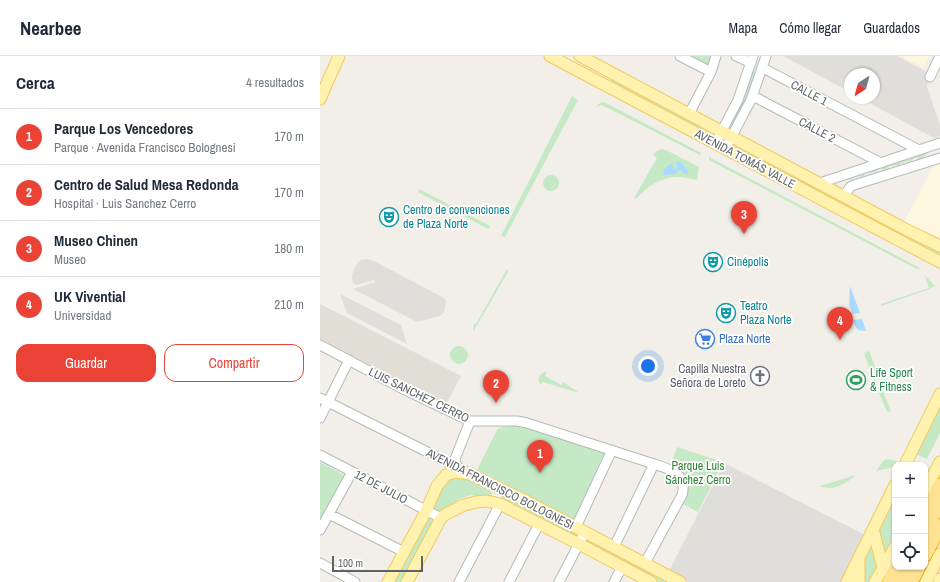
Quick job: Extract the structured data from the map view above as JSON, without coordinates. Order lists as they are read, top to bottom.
{
  "streets": {
    "main road": ["AVENIDA TOMÁS VALLE", "AVENIDA FRANCISCO BOLOGNESI"],
    "street": [
      "CALLE 1",
      "CALLE 2",
      "LUIS SANCHEZ CERRO",
      "12 DE JULIO"
    ]
  },
  "crossings": [
    ["LUIS SANCHEZ CERRO", "AVENIDA FRANCISCO BOLOGNESI"]
  ],
  "parks": ["Parque Luis Sánchez Cerro"],
  "places": {
    "theatre": ["Centro de convenciones de Plaza Norte", "Cinépolis", "Teatro Plaza Norte"],
    "supermarket": ["Plaza Norte"],
    "church": ["Capilla Nuestra Señora de Loreto"],
    "sports": ["Life Sport & Fitness"]
  },
  "scale_bar": "100 m",
  "north": "bottom left",
  "page": {
    "header": "Nearbee",
    "nav": ["Mapa", "Cómo llegar", "Guardados"],
    "heading": ["Cerca", "4 resultados"],
    "list": [
      {
        "mark": "1",
        "name": "Parque Los Vencedores",
        "note": "Parque · Avenida Francisco Bolognesi",
        "value": "170 m"
      },
      {
        "mark": "2",
        "name": "Centro de Salud Mesa Redonda",
        "note": "Hospital · Luis Sanchez Cerro",
        "value": "170 m"
      },
      {
        "mark": "3",
        "name": "Museo Chinen",
        "note": "Museo",
        "value": "180 m"
      },
      {
        "mark": "4",
        "name": "UK Vivential",
        "note": "Universidad",
        "value": "210 m"
      }
    ],
    "pins": [
      "3",
      "4",
      "2",
      "1"
    ],
    "buttons": ["Guardar", "Compartir"],
    "map_buttons": ["+", "−"],
    "scale": "100 m"
  }
}
